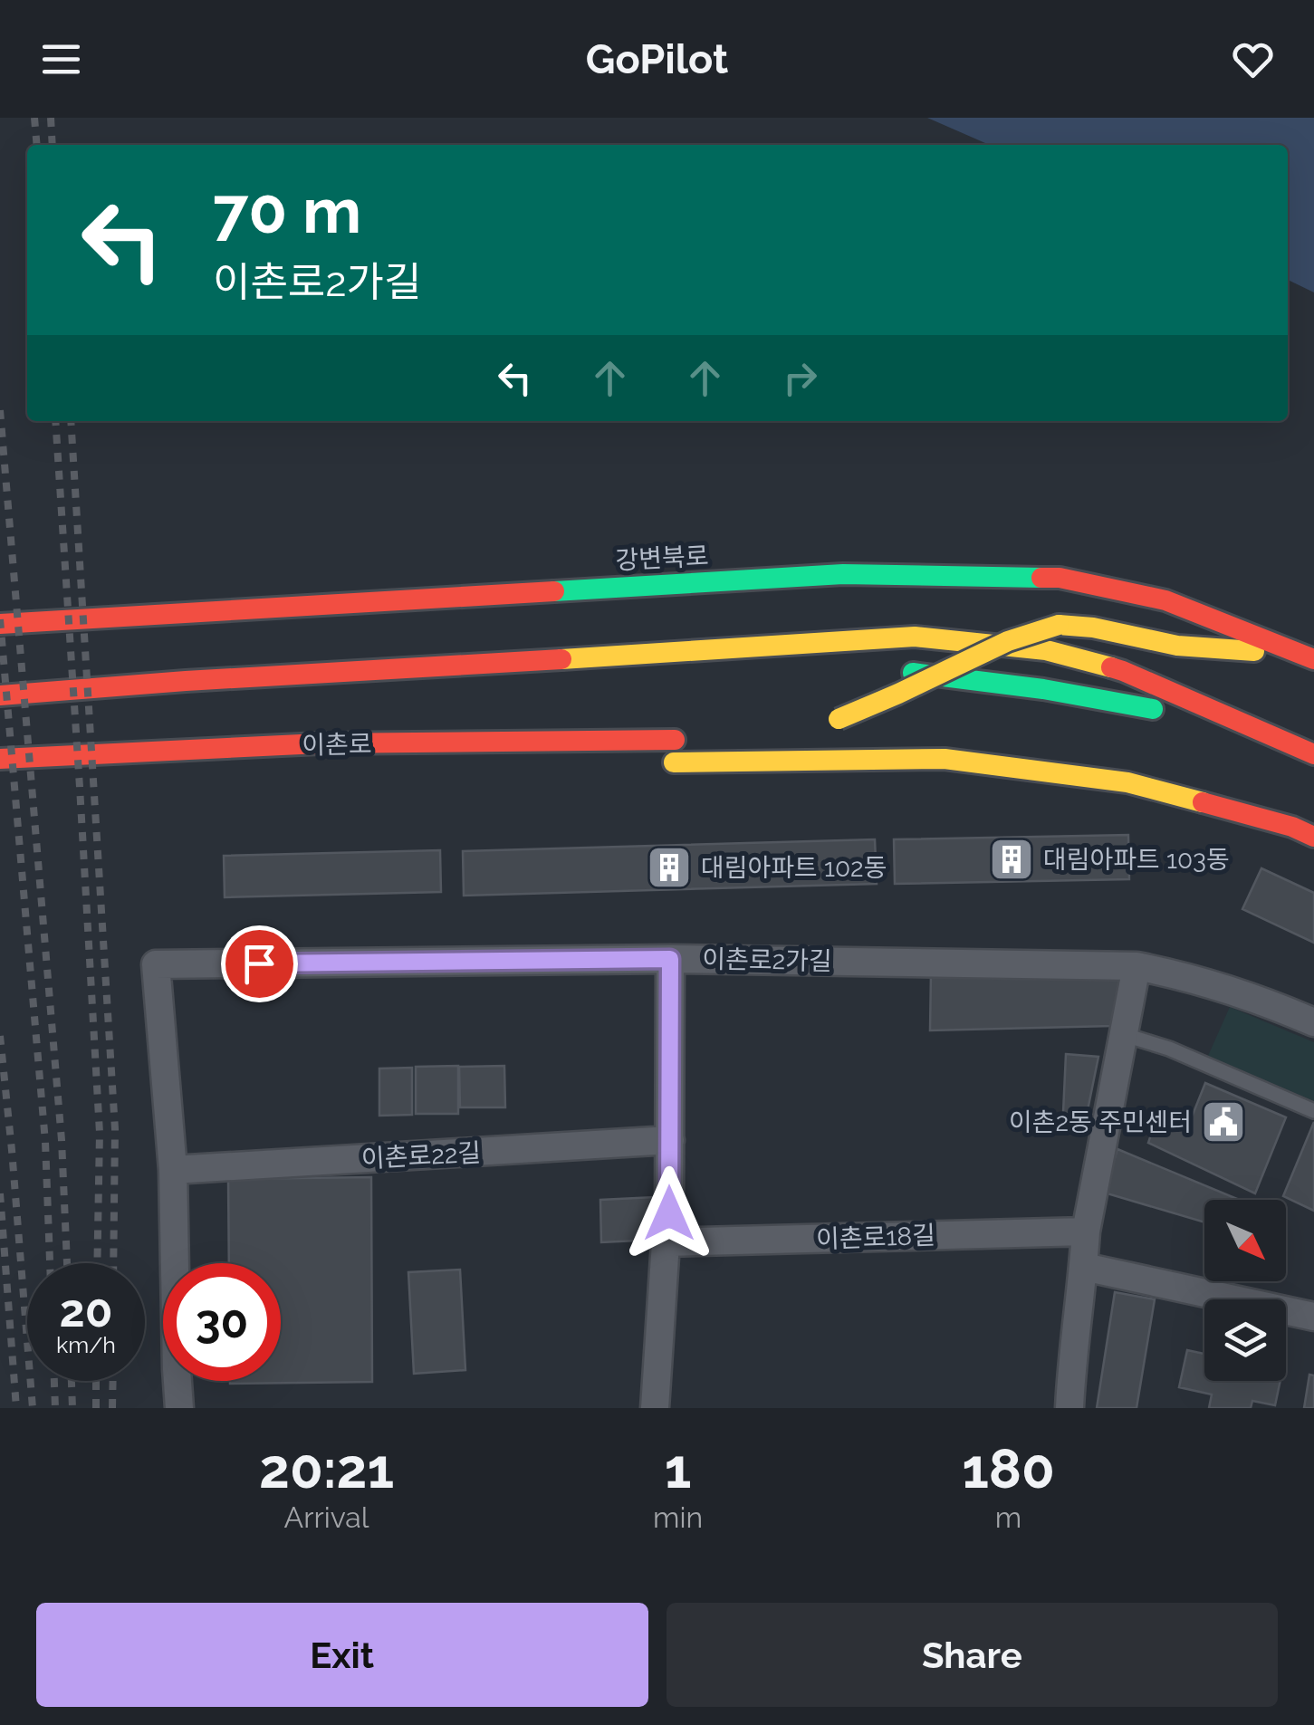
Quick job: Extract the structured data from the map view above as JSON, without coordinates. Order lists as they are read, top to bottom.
{
  "streets": {
    "main road": ["강변북로", "이촌로"],
    "street": ["이촌로2가길", "이촌로22길", "이촌로18길"]
  },
  "crossings": [
    ["이촌로2가길", "이촌로22길"]
  ],
  "places": {
    "building": ["대림아파트 103동", "대림아파트 102동"],
    "public building": ["이촌2동 주민센터"]
  },
  "north": "bottom right",
  "page": {
    "header": "GoPilot",
    "turn": ["70 m", "이촌로2가길"],
    "speed": "20 km/h",
    "limit": "30",
    "eta": [
      "20:21",
      "Arrival",
      "1",
      "min",
      "180",
      "m"
    ],
    "buttons": ["Exit", "Share"]
  }
}
